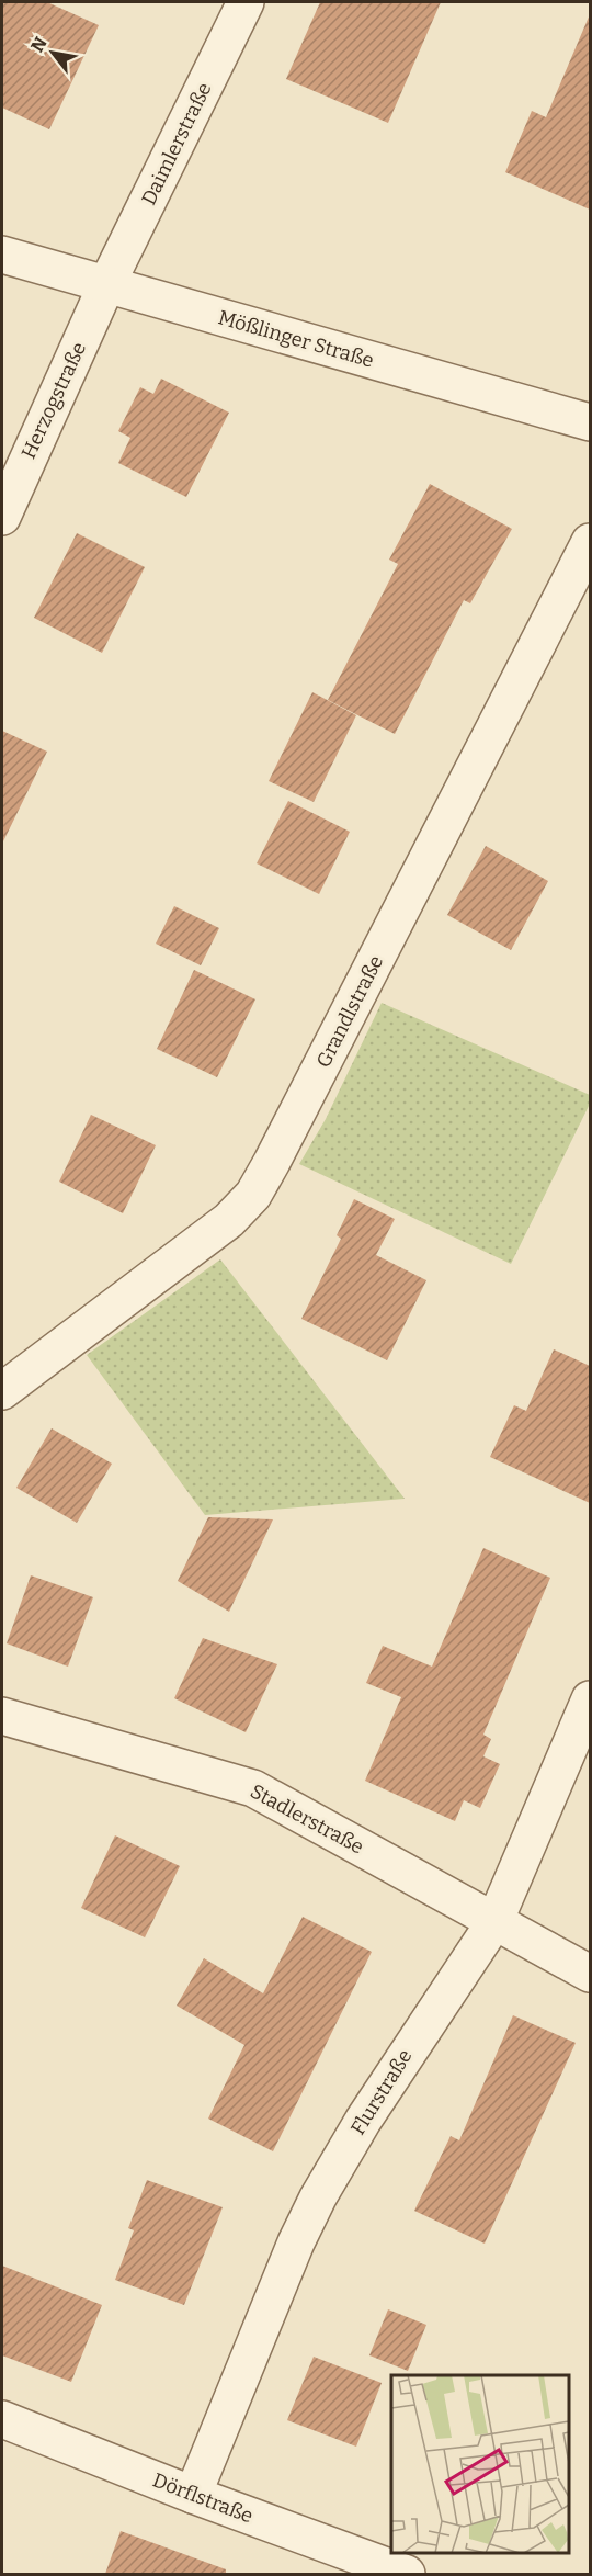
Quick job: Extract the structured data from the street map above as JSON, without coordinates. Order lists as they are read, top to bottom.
{
  "streets": {
    "street": [
      "Daimlerstraße",
      "Mößlinger Straße",
      "Herzogstraße",
      "Grandlstraße",
      "Stadlerstraße",
      "Flurstraße",
      "Dörflstraße"
    ]
  },
  "crossings": [
    ["Daimlerstraße", "Mößlinger Straße"],
    ["Daimlerstraße", "Herzogstraße"],
    ["Mößlinger Straße", "Herzogstraße"],
    ["Stadlerstraße", "Flurstraße"],
    ["Flurstraße", "Dörflstraße"]
  ],
  "north": "top left"
}
